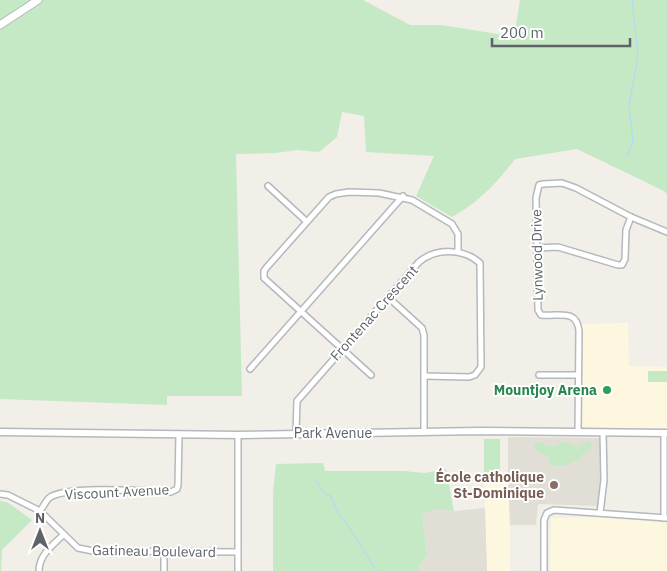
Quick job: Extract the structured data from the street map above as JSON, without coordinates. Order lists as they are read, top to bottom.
{
  "streets": {
    "street": [
      "Lynwood Drive",
      "Frontenac Crescent",
      "Park Avenue",
      "Viscount Avenue",
      "Gatineau Boulevard"
    ]
  },
  "crossings": [
    ["Lynwood Drive", "Park Avenue"],
    ["Frontenac Crescent", "Park Avenue"],
    ["Park Avenue", "Viscount Avenue"],
    ["Viscount Avenue", "Gatineau Boulevard"]
  ],
  "places": ["Mountjoy Arena", "École catholique St-Dominique"],
  "scale_bar": "200 m",
  "north": "top"
}
